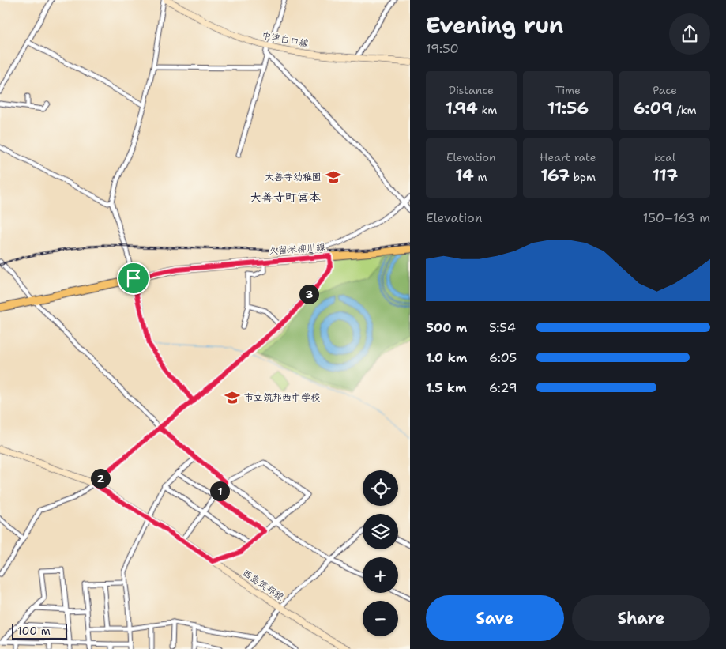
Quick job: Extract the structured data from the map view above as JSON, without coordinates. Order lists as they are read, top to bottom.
{
  "streets": {
    "main road": ["中津白口線", "久留米柳川線", "西島筑邦線"]
  },
  "districts": ["大善寺町宮本"],
  "places": {
    "school or university": ["大善寺幼稚園", "市立筑邦西中学校"]
  },
  "scale_bar": "100 m",
  "page": {
    "heading": ["Evening run", "19:50"],
    "stats": [
      ["Distance", "1.94 km"],
      ["Time", "11:56"],
      ["Pace", "6:09 /km"],
      ["Elevation", "14 m"],
      ["Heart rate", "167 bpm"],
      ["kcal", "117"]
    ],
    "chart": ["Elevation", "150–163 m"],
    "pins": ["3", "2", "1"],
    "list": [
      {
        "name": "500 m",
        "note": "5:54"
      },
      {
        "name": "1.0 km",
        "note": "6:05"
      },
      {
        "name": "1.5 km",
        "note": "6:29"
      }
    ],
    "map_buttons": ["+", "−"],
    "buttons": ["Save", "Share"],
    "scale": "100 m"
  }
}
